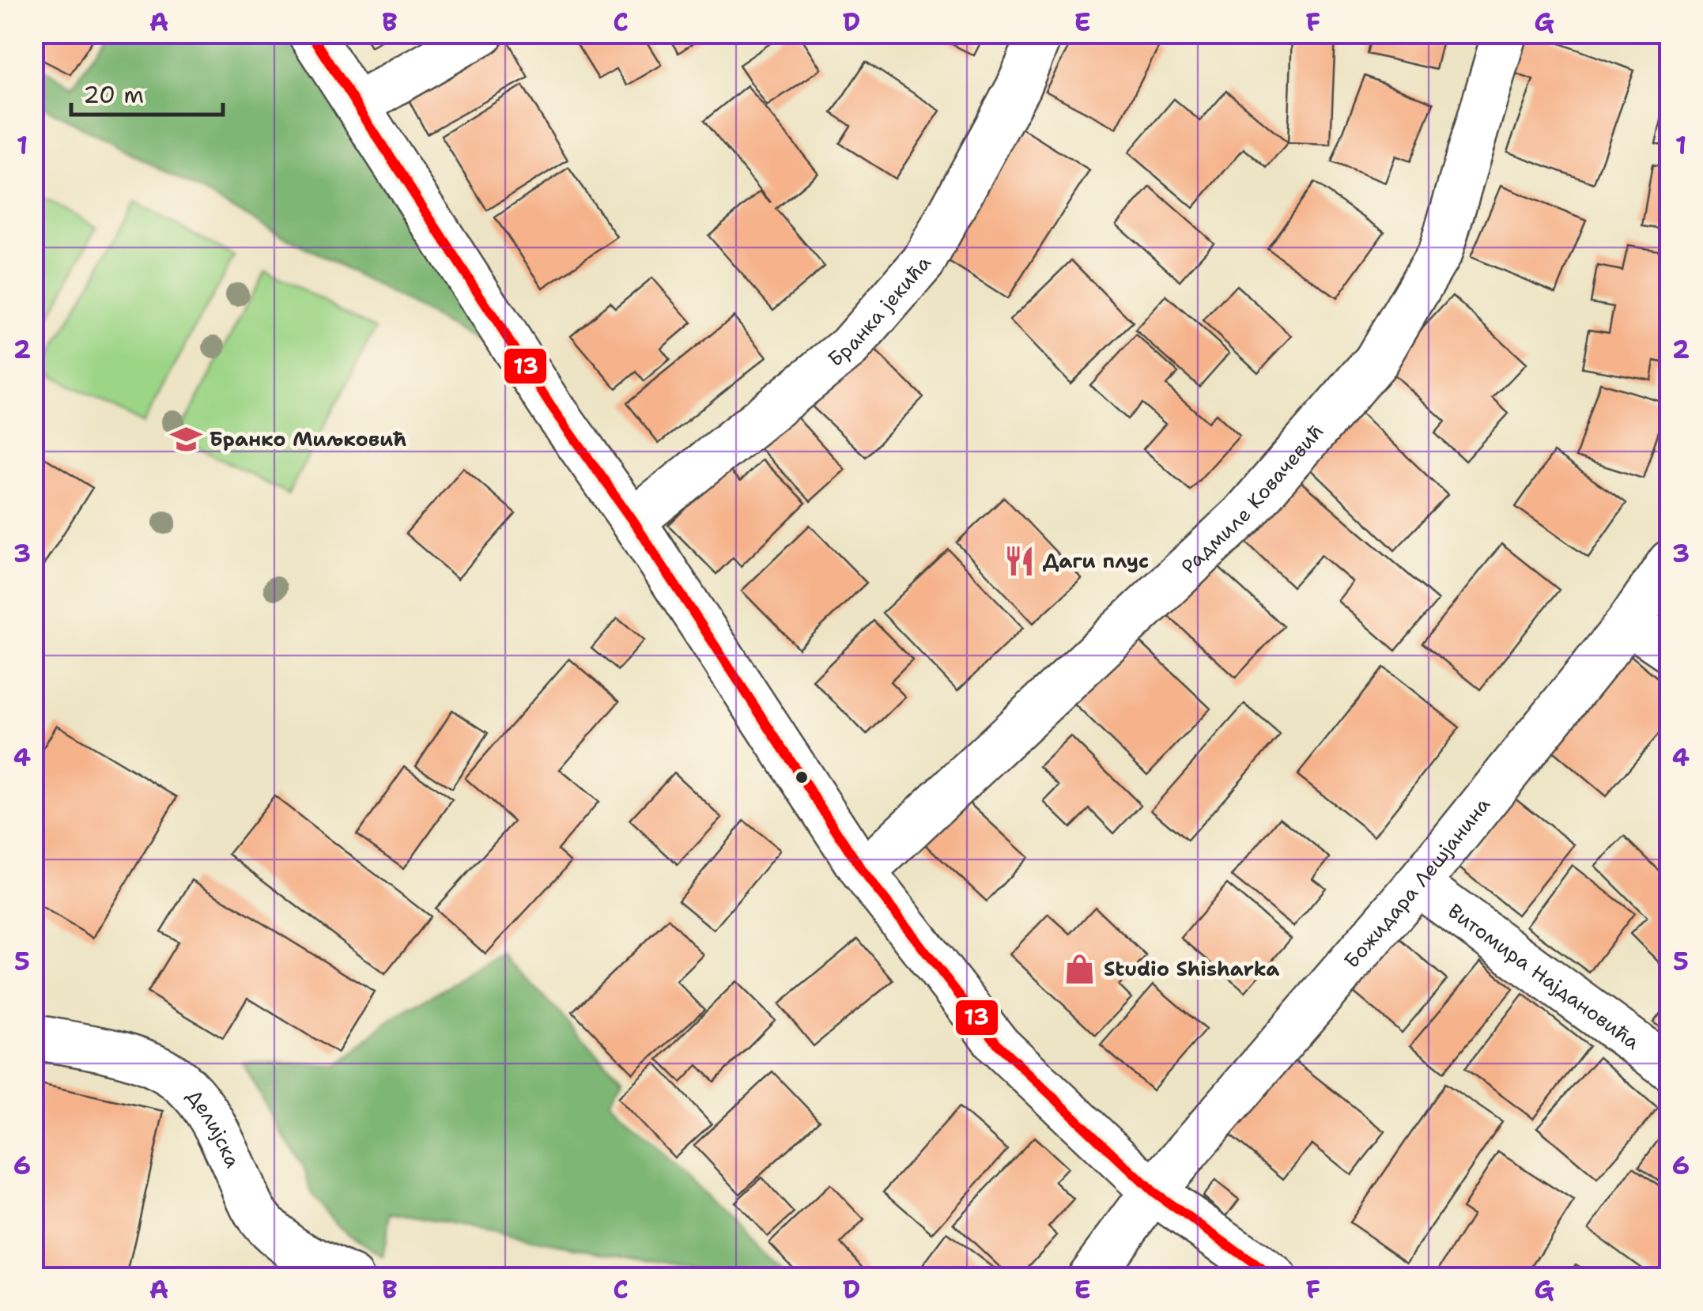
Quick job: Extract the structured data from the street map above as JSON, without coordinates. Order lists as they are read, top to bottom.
{
  "streets": {
    "street": [
      "Бранка јекића",
      "Радмиле Ковачевић",
      "Божидара Лешјанина",
      "Витомира Најдановића",
      "Делијска"
    ]
  },
  "crossings": [
    ["Божидара Лешјанина", "Витомира Најдановића"]
  ],
  "places": {
    "school or university": ["Бранко Миљковић"],
    "restaurant": ["Даги плус"],
    "shop": ["Studio Shisharka"]
  },
  "lines": ["transit line 13"],
  "scale_bar": "20 m",
  "grid": {
    "columns": [
      "A",
      "B",
      "C",
      "D",
      "E",
      "F",
      "G"
    ],
    "rows": [
      "1",
      "2",
      "3",
      "4",
      "5",
      "6"
    ]
  }
}
